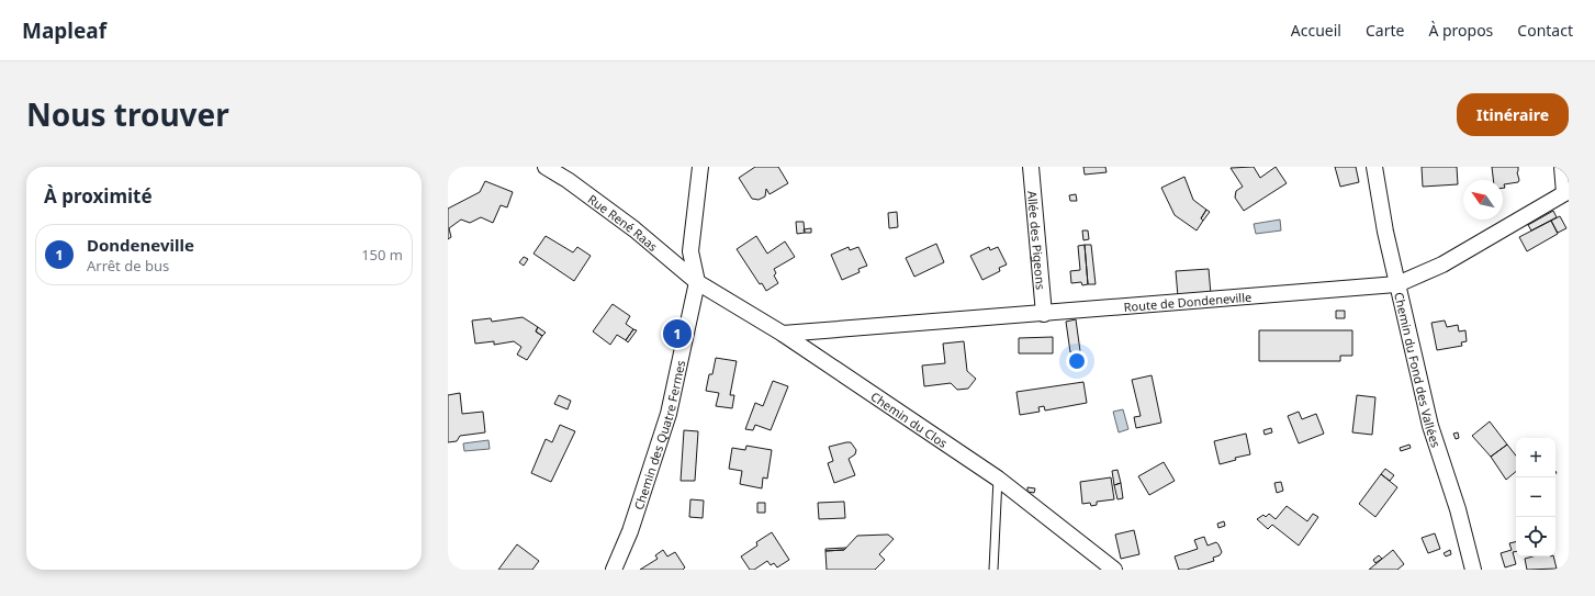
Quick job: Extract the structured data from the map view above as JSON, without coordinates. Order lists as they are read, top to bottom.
{
  "streets": {
    "street": [
      "Rue René Raas",
      "Allée des Pigeons",
      "Route de Dondeneville",
      "Chemin du Fond des Vallées",
      "Chemin du Clos",
      "Chemin des Quatre Fermes"
    ]
  },
  "crossings": [
    ["Rue René Raas", "Chemin du Clos"],
    ["Rue René Raas", "Chemin des Quatre Fermes"],
    ["Allée des Pigeons", "Route de Dondeneville"],
    ["Route de Dondeneville", "Chemin du Fond des Vallées"],
    ["Route de Dondeneville", "Chemin du Clos"],
    ["Chemin du Clos", "Chemin des Quatre Fermes"]
  ],
  "north": "top left",
  "page": {
    "header": "Mapleaf",
    "nav": [
      "Accueil",
      "Carte",
      "À propos",
      "Contact"
    ],
    "title": "Nous trouver",
    "buttons": "Itinéraire",
    "heading": "À proximité",
    "list": [
      {
        "mark": "1",
        "name": "Dondeneville",
        "note": "Arrêt de bus",
        "value": "150 m"
      }
    ],
    "pins": "1",
    "map_buttons": ["+", "−"]
  }
}
